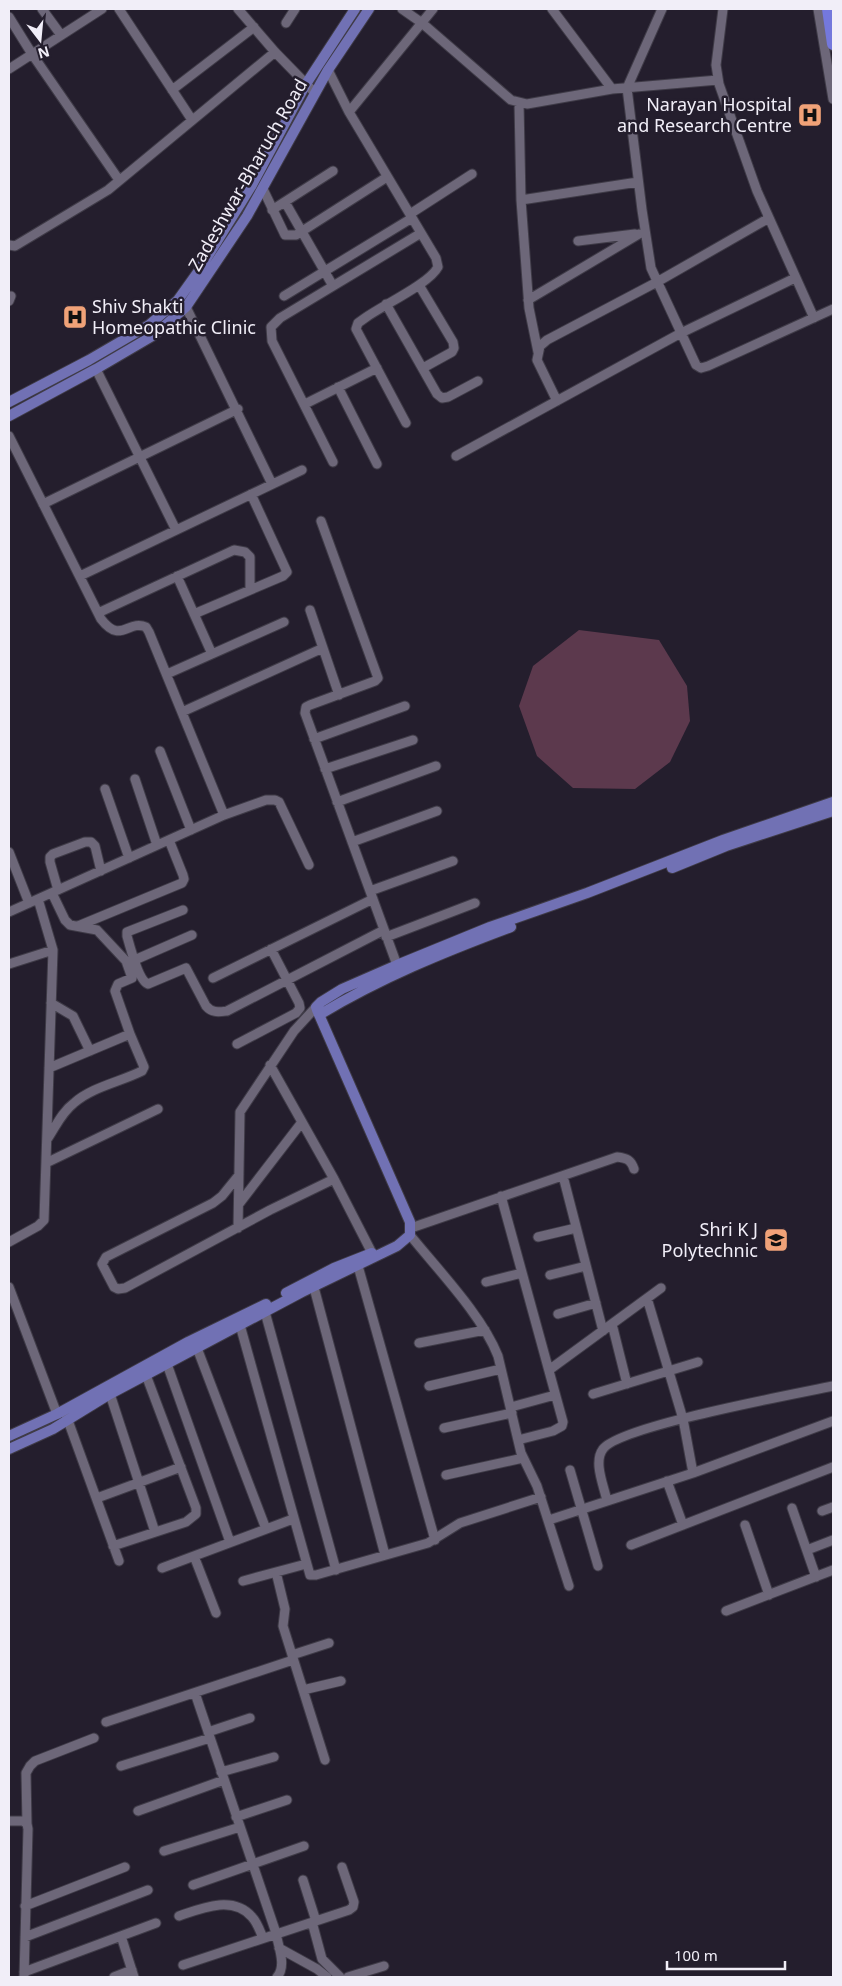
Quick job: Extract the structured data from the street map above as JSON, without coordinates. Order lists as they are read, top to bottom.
{
  "streets": {
    "main road": ["Zadeshwar-Bharuch Road"]
  },
  "places": {
    "hospital": ["Narayan Hospital and Research Centre", "Shiv Shakti Homeopathic Clinic"],
    "school or university": ["Shri K J Polytechnic"]
  },
  "scale_bar": "100 m",
  "north": "bottom"
}
